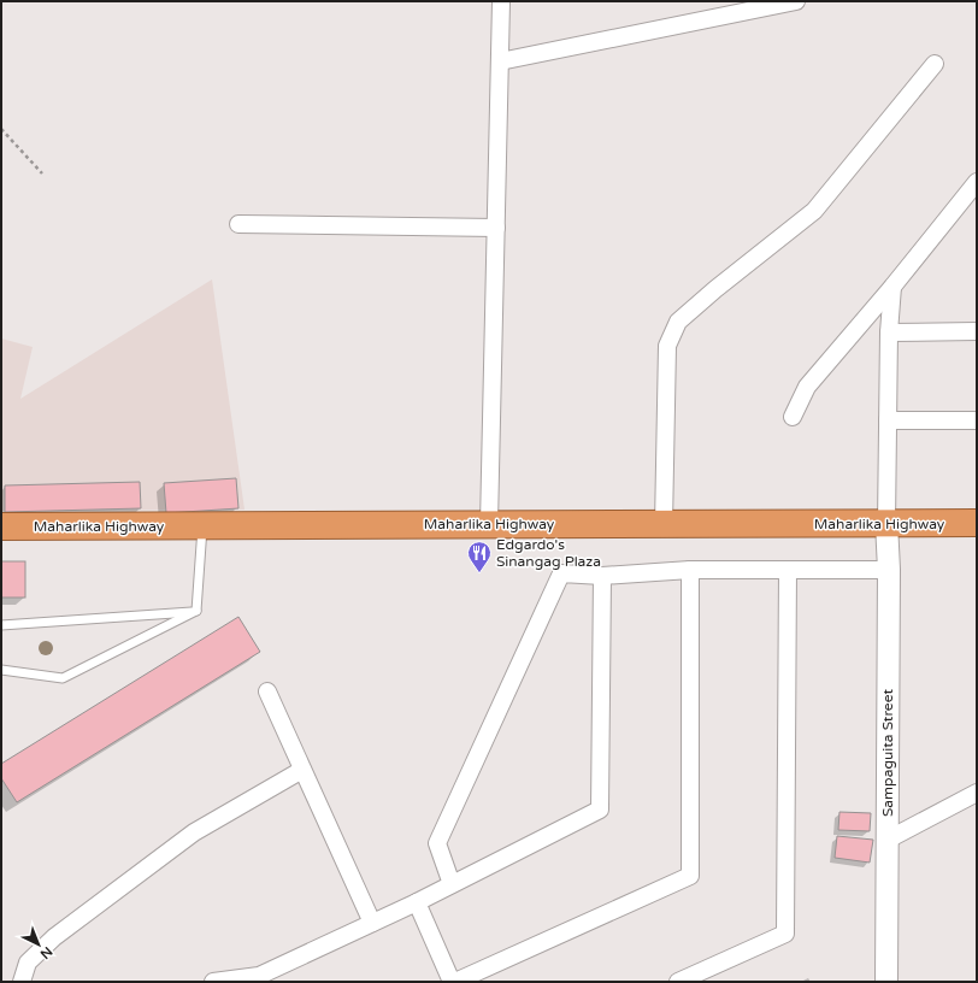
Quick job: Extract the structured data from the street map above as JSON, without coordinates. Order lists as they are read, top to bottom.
{
  "streets": {
    "highway": ["Maharlika Highway"],
    "street": ["Sampaguita Street"]
  },
  "crossings": [
    ["Maharlika Highway", "Sampaguita Street"]
  ],
  "places": {
    "restaurant": ["Edgardo's Sinangag Plaza"]
  },
  "north": "bottom right"
}
